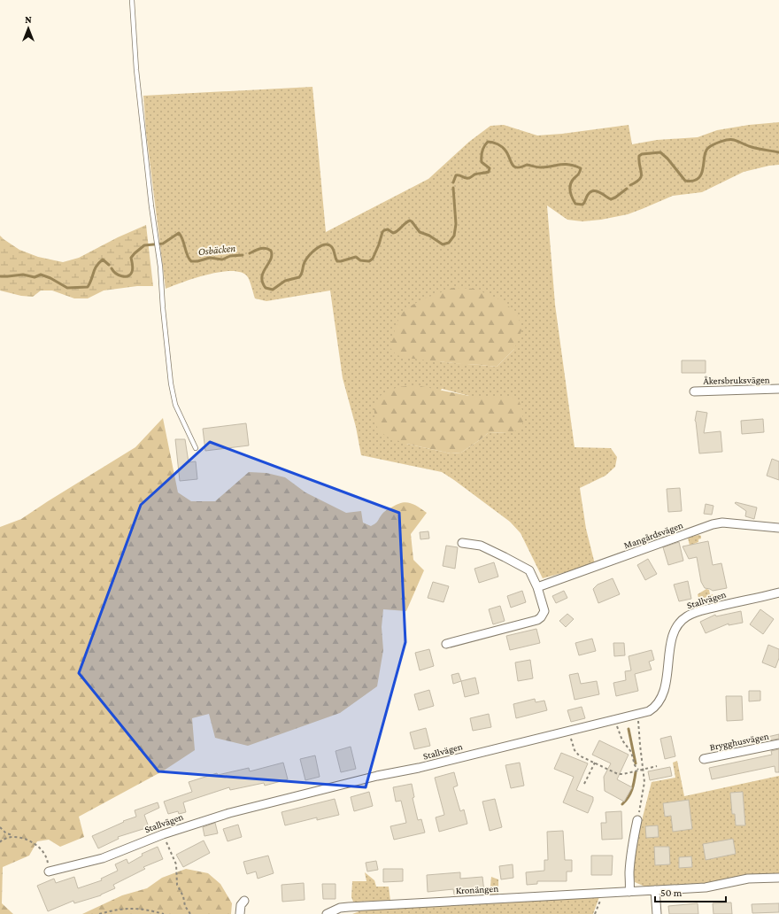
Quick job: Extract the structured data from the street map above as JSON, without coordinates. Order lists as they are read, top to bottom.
{
  "streets": {
    "street": [
      "Åkersbruksvägen",
      "Mangårdsvägen",
      "Stallvägen",
      "Brygghusvägen",
      "Kronängen"
    ]
  },
  "water": ["Osbäcken"],
  "scale_bar": "50 m",
  "north": "top"
}
